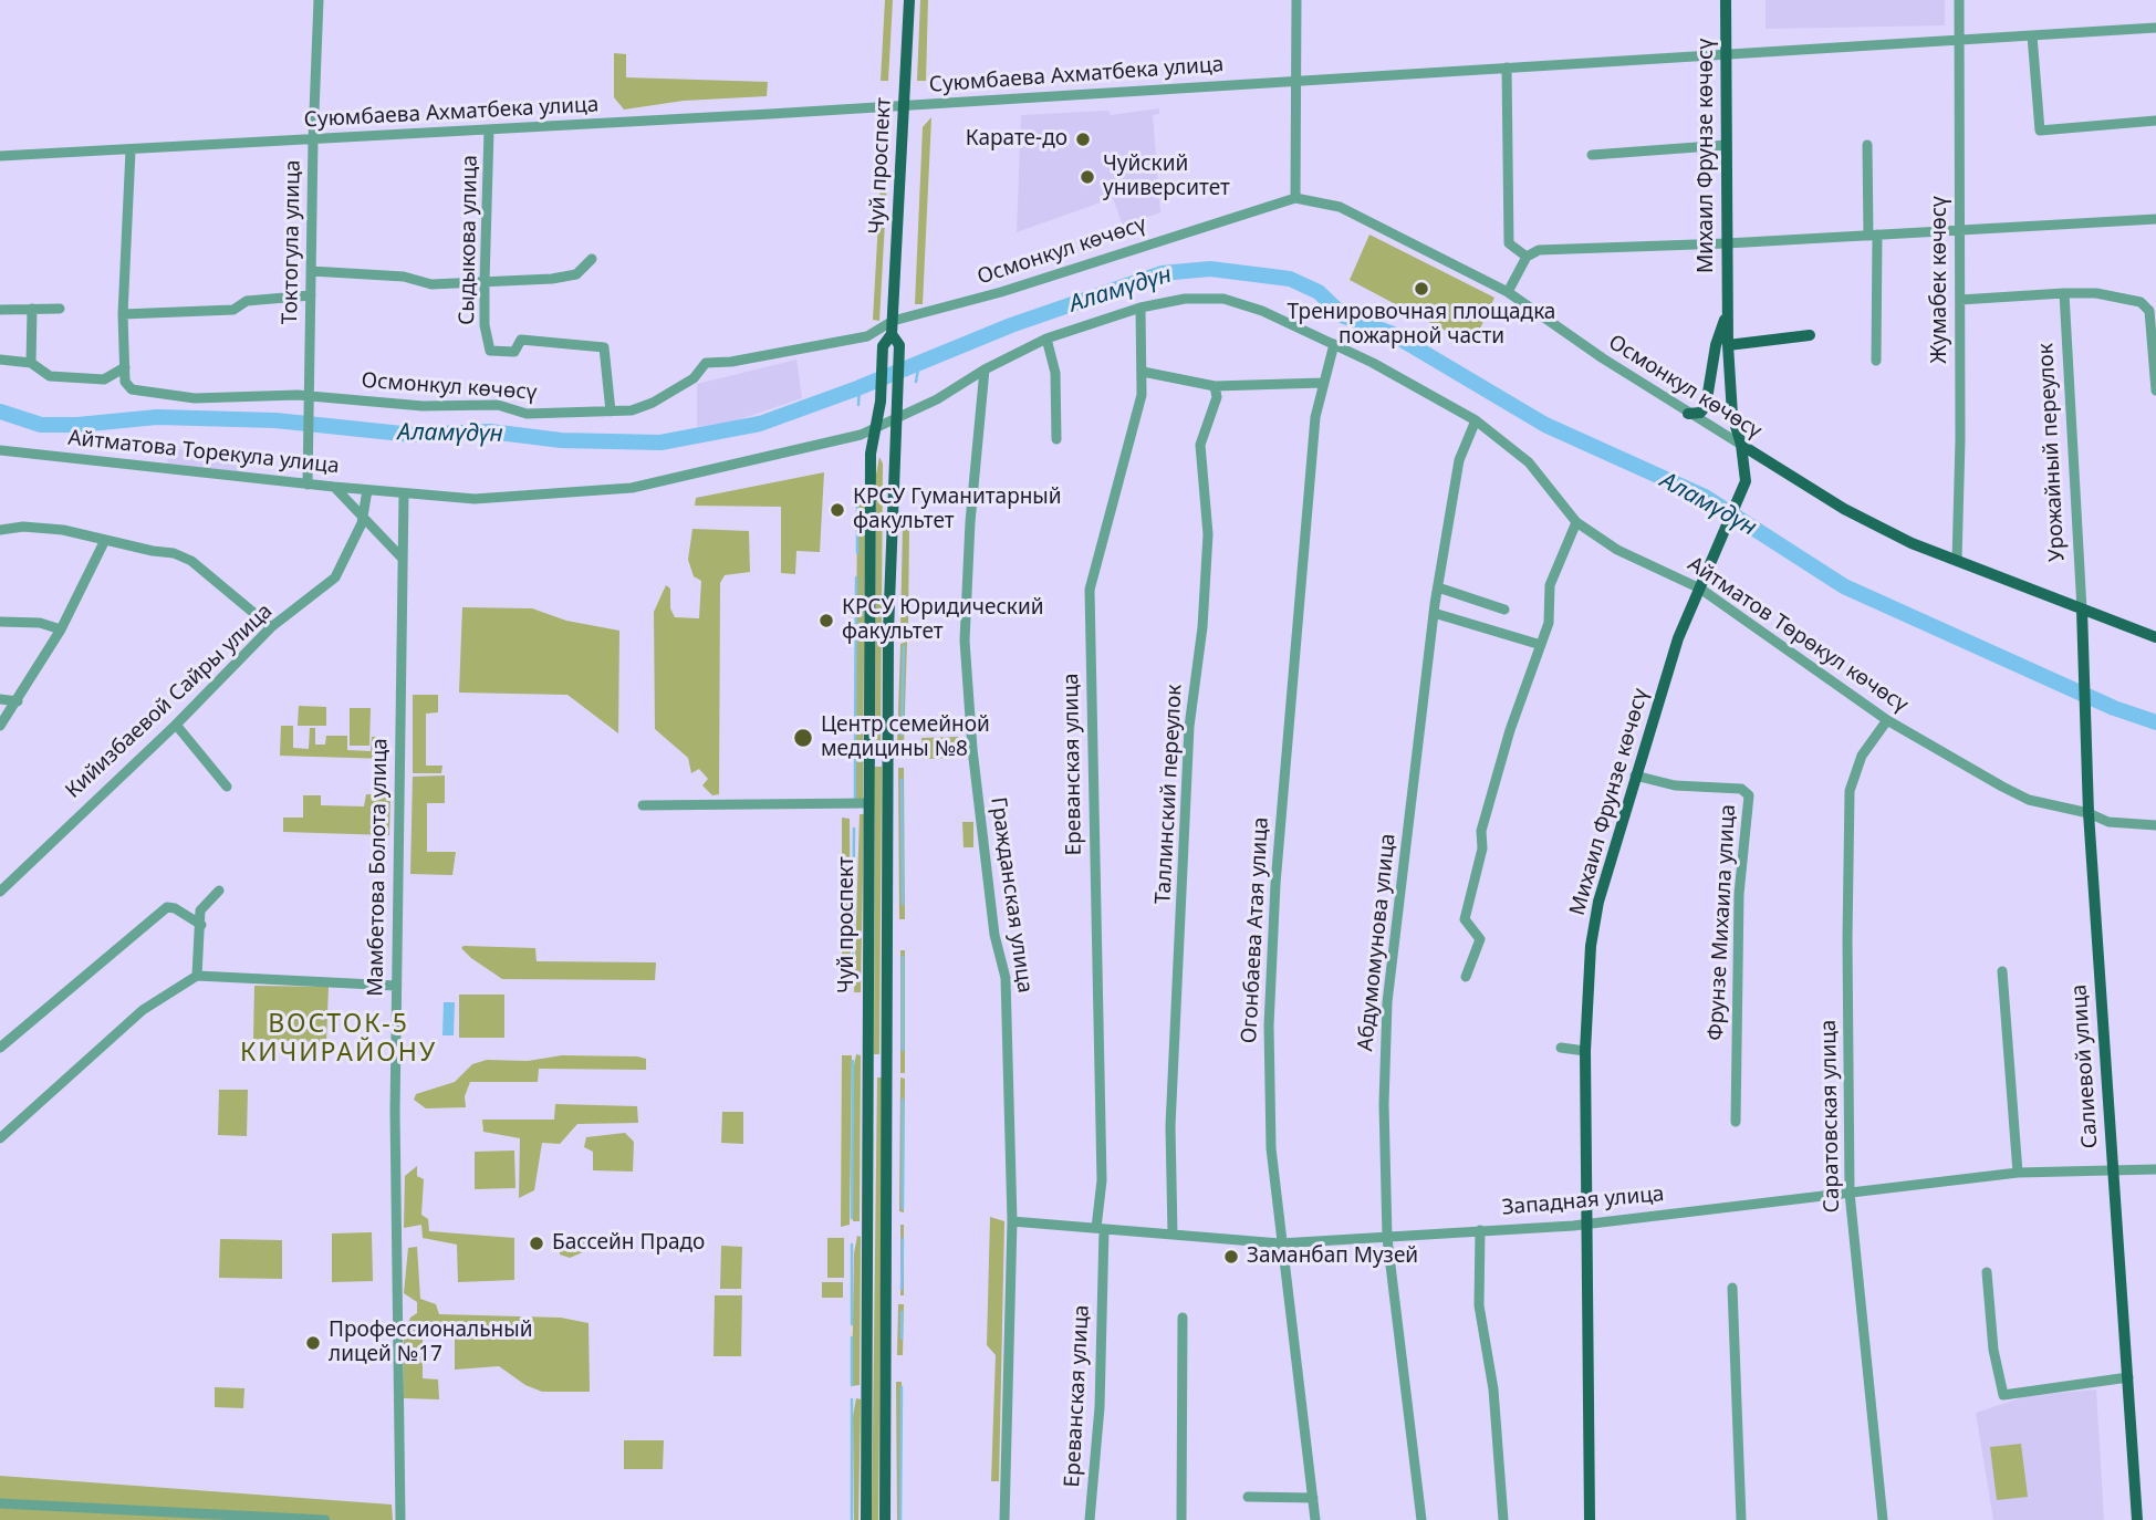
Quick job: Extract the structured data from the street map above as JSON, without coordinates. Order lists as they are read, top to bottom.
{
  "streets": {
    "main road": [
      "Михаил Фрунзе көчөсү",
      "Чуй проспект",
      "Осмонкул көчөсү",
      "Салиевой улица"
    ],
    "street": [
      "Суюмбаева Ахматбека улица",
      "Сыдыкова улица",
      "Токтогула улица",
      "Жумабек көчөсү",
      "Айтматова Торекула улица",
      "Урожайный переулок",
      "Айтматов Төрөкул көчөсү",
      "Кийизбаевой Сайры улица",
      "Ереванская улица",
      "Таллинский переулок",
      "Мамбетова Болота улица",
      "Гражданская улица",
      "Фрунзе Михаила улица",
      "Огонбаева Атая улица",
      "Абдумомунова улица",
      "Саратовская улица",
      "Западная улица"
    ]
  },
  "crossings": [
    ["Суюмбаева Ахматбека улица", "Михаил Фрунзе көчөсү"],
    ["Суюмбаева Ахматбека улица", "Чуй проспект"],
    ["Суюмбаева Ахматбека улица", "Сыдыкова улица"],
    ["Суюмбаева Ахматбека улица", "Токтогула улица"],
    ["Суюмбаева Ахматбека улица", "Жумабек көчөсү"],
    ["Михаил Фрунзе көчөсү", "Осмонкул көчөсү"],
    ["Михаил Фрунзе көчөсү", "Айтматов Төрөкул көчөсү"],
    ["Михаил Фрунзе көчөсү", "Фрунзе Михаила улица"],
    ["Михаил Фрунзе көчөсү", "Западная улица"],
    ["Чуй проспект", "Осмонкул көчөсү"],
    ["Чуй проспект", "Айтматов Төрөкул көчөсү"],
    ["Сыдыкова улица", "Осмонкул көчөсү"],
    ["Токтогула улица", "Осмонкул көчөсү"],
    ["Токтогула улица", "Айтматова Торекула улица"],
    ["Осмонкул көчөсү", "Жумабек көчөсү"],
    ["Осмонкул көчөсү", "Урожайный переулок"],
    ["Осмонкул көчөсү", "Салиевой улица"],
    ["Айтматова Торекула улица", "Айтматов Төрөкул көчөсү"],
    ["Айтматова Торекула улица", "Кийизбаевой Сайры улица"],
    ["Айтматова Торекула улица", "Мамбетова Болота улица"],
    ["Урожайный переулок", "Салиевой улица"],
    ["Айтматов Төрөкул көчөсү", "Ереванская улица"],
    ["Айтматов Төрөкул көчөсү", "Мамбетова Болота улица"],
    ["Айтматов Төрөкул көчөсү", "Гражданская улица"],
    ["Айтматов Төрөкул көчөсү", "Огонбаева Атая улица"],
    ["Айтматов Төрөкул көчөсү", "Абдумомунова улица"],
    ["Айтматов Төрөкул көчөсү", "Салиевой улица"],
    ["Айтматов Төрөкул көчөсү", "Саратовская улица"],
    ["Ереванская улица", "Западная улица"],
    ["Таллинский переулок", "Западная улица"],
    ["Гражданская улица", "Западная улица"],
    ["Огонбаева Атая улица", "Западная улица"],
    ["Абдумомунова улица", "Западная улица"],
    ["Салиевой улица", "Западная улица"],
    ["Саратовская улица", "Западная улица"]
  ],
  "districts": ["ВОСТОК-5 КИЧИРАЙОНУ"],
  "water": ["Аламүдүн"],
  "places": [
    "Карате-до",
    "Чуйский университет",
    "Тренировочная площадка пожарной части",
    "КРСУ Гуманитарный факультет",
    "КРСУ Юридический факультет",
    "Центр семейной медицины №8",
    "Бассейн Прадо",
    "Заманбап Музей",
    "Профессиональный лицей №17"
  ]
}
